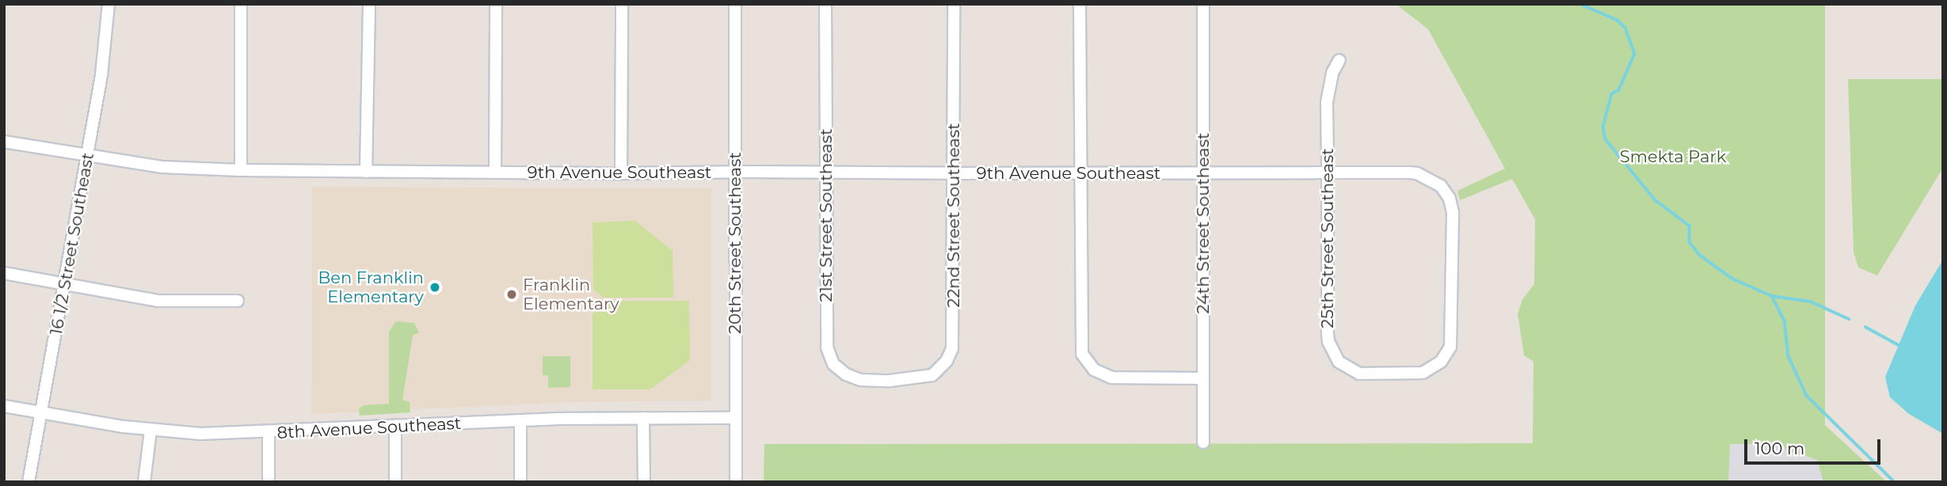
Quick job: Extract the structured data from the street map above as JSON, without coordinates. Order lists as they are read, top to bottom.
{
  "streets": {
    "street": [
      "9th Avenue Southeast",
      "21st Street Southeast",
      "22nd Street Southeast",
      "24th Street Southeast",
      "25th Street Southeast",
      "20th Street Southeast",
      "16 1/2 Street Southeast",
      "8th Avenue Southeast"
    ]
  },
  "crossings": [
    ["9th Avenue Southeast", "21st Street Southeast"],
    ["9th Avenue Southeast", "22nd Street Southeast"],
    ["9th Avenue Southeast", "24th Street Southeast"],
    ["9th Avenue Southeast", "25th Street Southeast"],
    ["9th Avenue Southeast", "20th Street Southeast"],
    ["9th Avenue Southeast", "16 1/2 Street Southeast"],
    ["21st Street Southeast", "22nd Street Southeast"],
    ["20th Street Southeast", "8th Avenue Southeast"],
    ["16 1/2 Street Southeast", "8th Avenue Southeast"]
  ],
  "parks": ["Smekta Park"],
  "places": ["Ben Franklin Elementary", "Franklin Elementary"],
  "scale_bar": "100 m"
}
